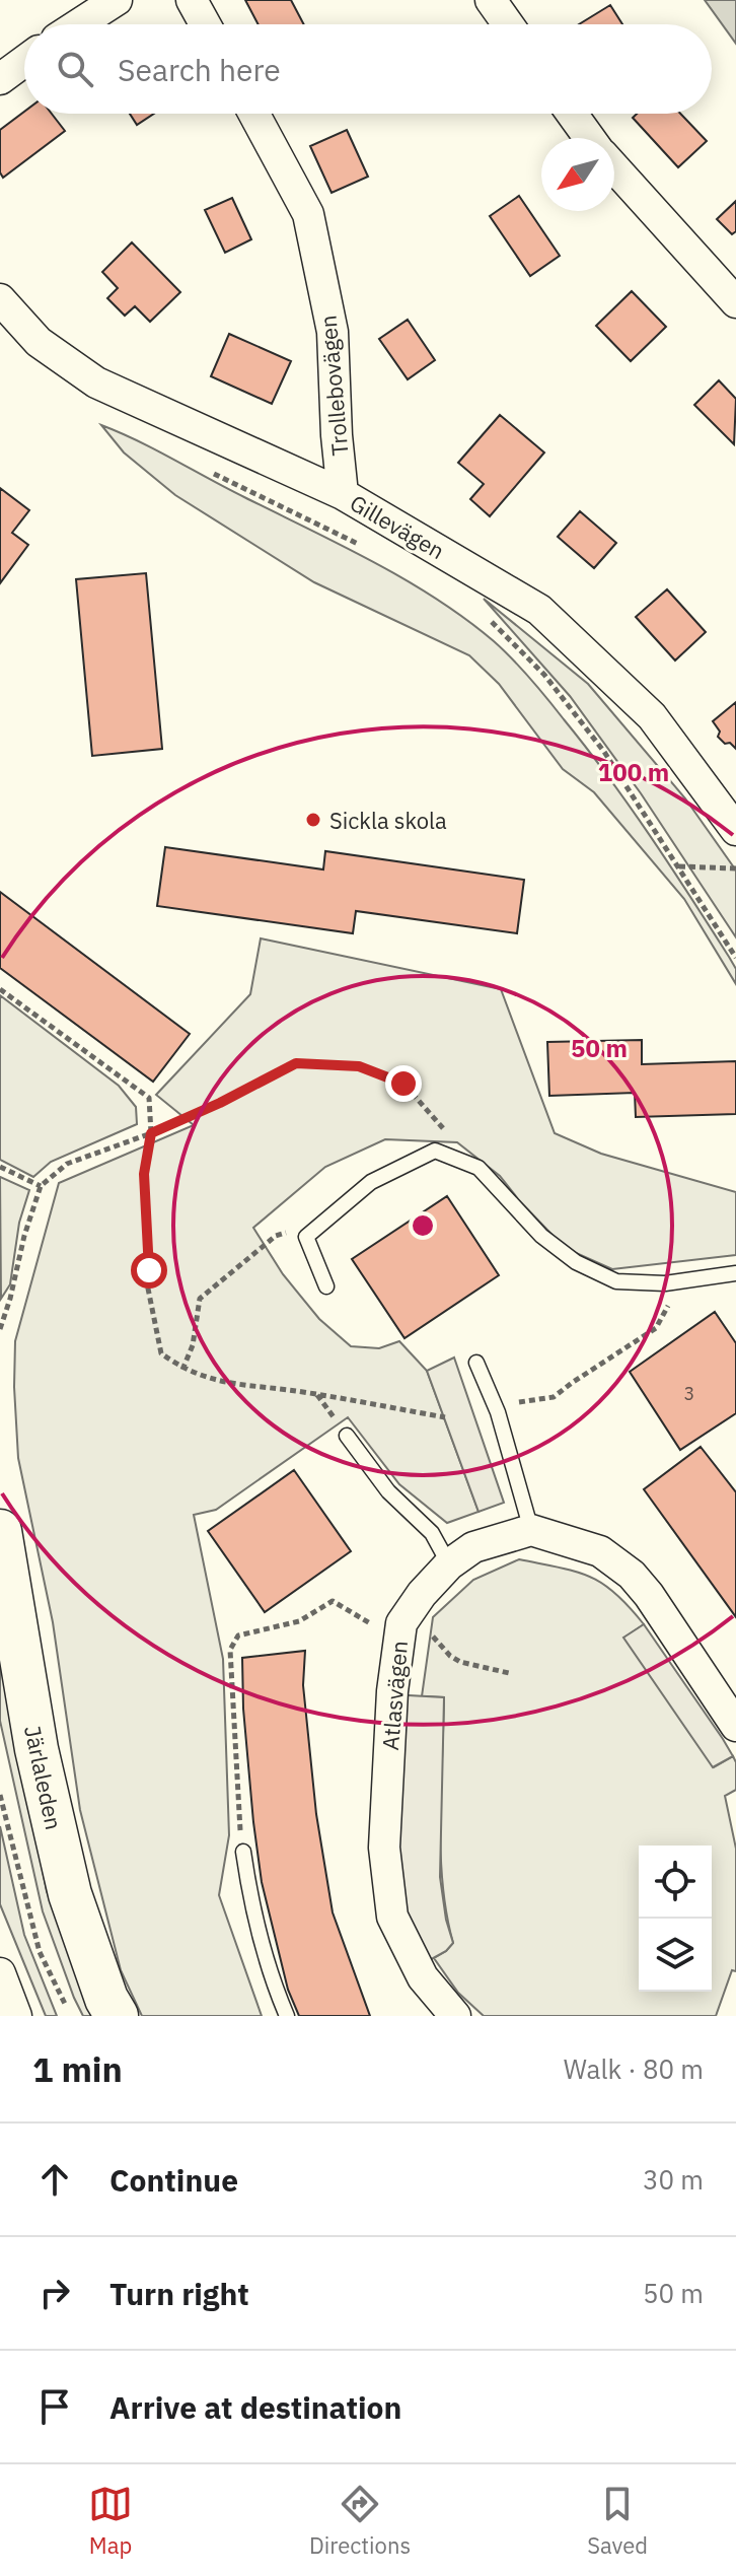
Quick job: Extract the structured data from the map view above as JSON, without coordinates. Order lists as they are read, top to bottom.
{
  "streets": {
    "main road": ["Järlaleden"],
    "street": ["Trollebovägen", "Gillevägen", "Atlasvägen"]
  },
  "crossings": [
    ["Trollebovägen", "Gillevägen"]
  ],
  "places": ["Sickla skola"],
  "house_numbers": ["3"],
  "north": "bottom left",
  "page": {
    "search": "Search here",
    "heading": ["1 min", "Walk · 80 m"],
    "list": [
      ["Continue", "30 m"],
      ["Turn right", "50 m"],
      "Arrive at destination"
    ],
    "nav": ["Map", "Directions", "Saved"]
  },
  "rings": ["100 m", "50 m"]
}
